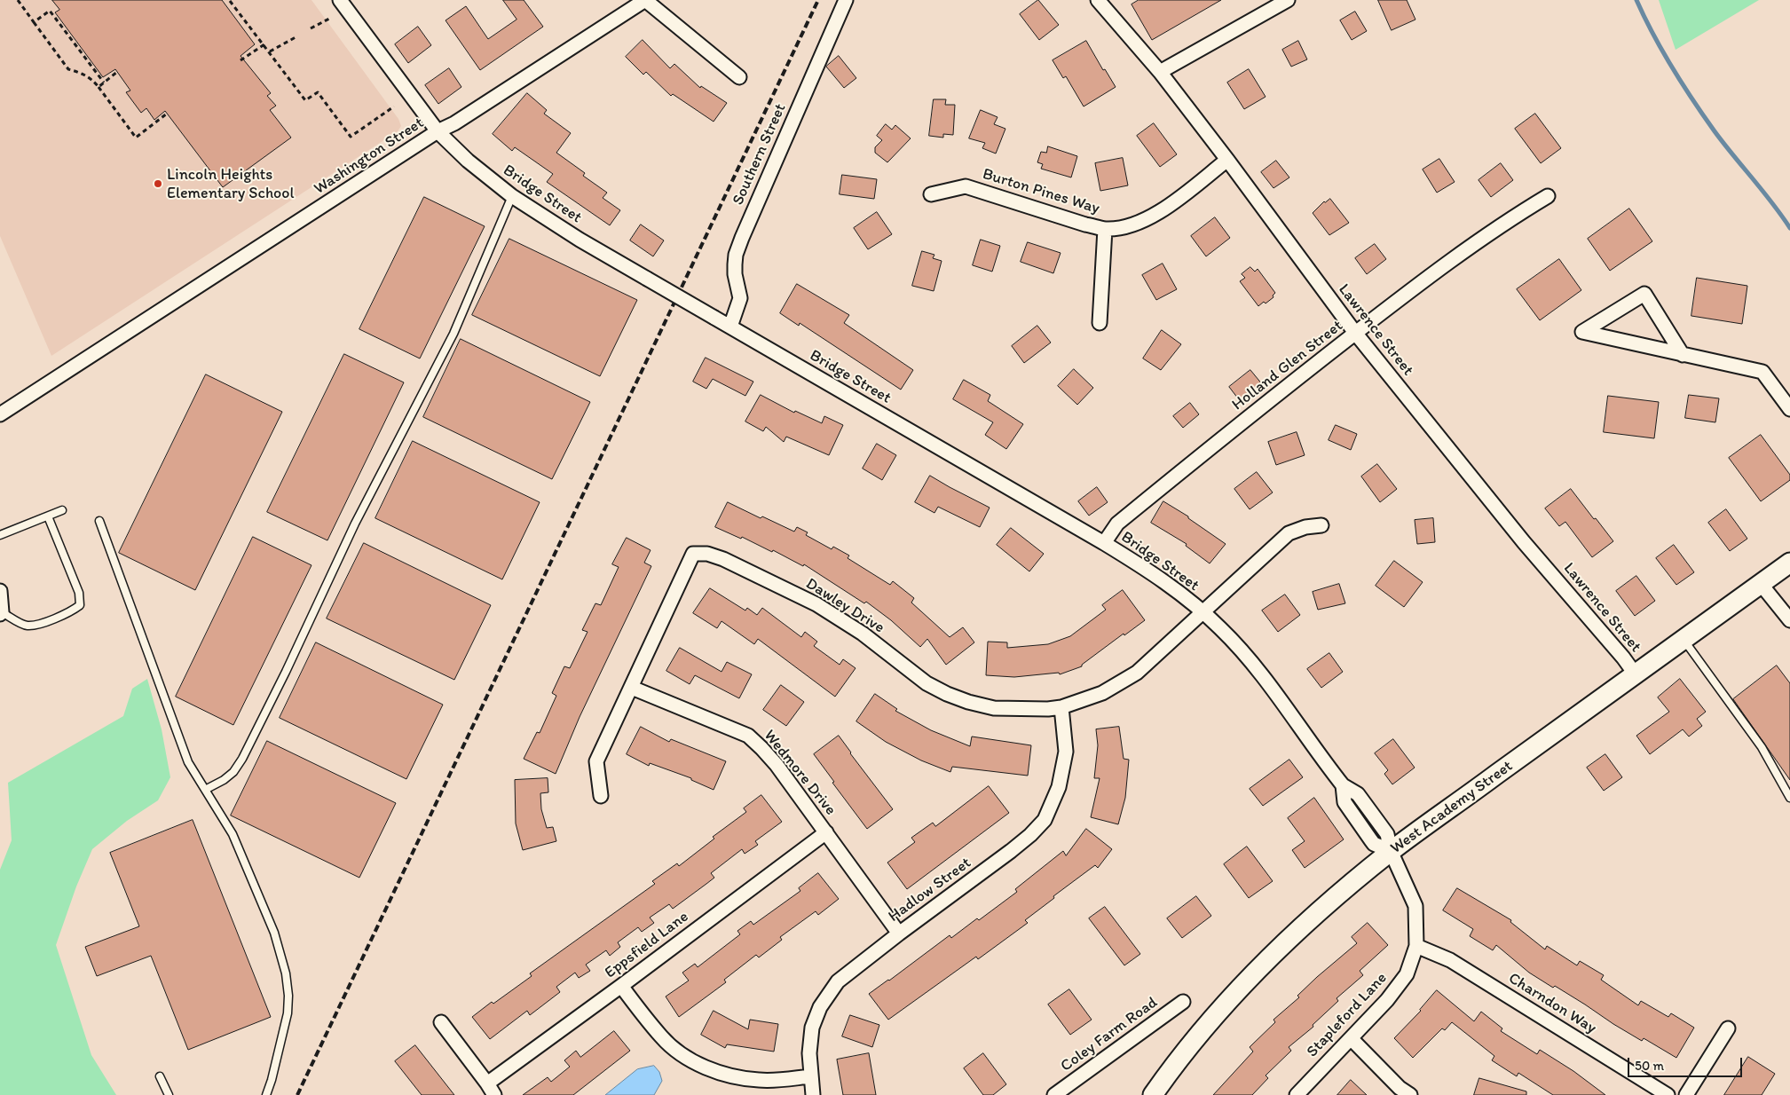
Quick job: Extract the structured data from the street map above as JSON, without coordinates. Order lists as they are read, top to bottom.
{
  "streets": {
    "main road": ["West Academy Street"],
    "street": [
      "Southern Street",
      "Washington Street",
      "Burton Pines Way",
      "Bridge Street",
      "Lawrence Street",
      "Holland Glen Street",
      "Dawley Drive",
      "Wedmore Drive",
      "Hadlow Street",
      "Eppsfield Lane",
      "Charndon Way",
      "Stapleford Lane",
      "Coley Farm Road"
    ]
  },
  "crossings": [
    ["Southern Street", "Bridge Street"],
    ["Washington Street", "Bridge Street"],
    ["Burton Pines Way", "Lawrence Street"],
    ["Bridge Street", "Holland Glen Street"],
    ["Bridge Street", "Dawley Drive"],
    ["Bridge Street", "West Academy Street"],
    ["Bridge Street", "Stapleford Lane"],
    ["Lawrence Street", "Holland Glen Street"],
    ["Lawrence Street", "West Academy Street"],
    ["Dawley Drive", "Wedmore Drive"],
    ["Dawley Drive", "Hadlow Street"],
    ["Wedmore Drive", "Hadlow Street"],
    ["Wedmore Drive", "Eppsfield Lane"],
    ["West Academy Street", "Stapleford Lane"],
    ["Charndon Way", "Stapleford Lane"]
  ],
  "places": ["Lincoln Heights Elementary School"],
  "scale_bar": "50 m"
}
